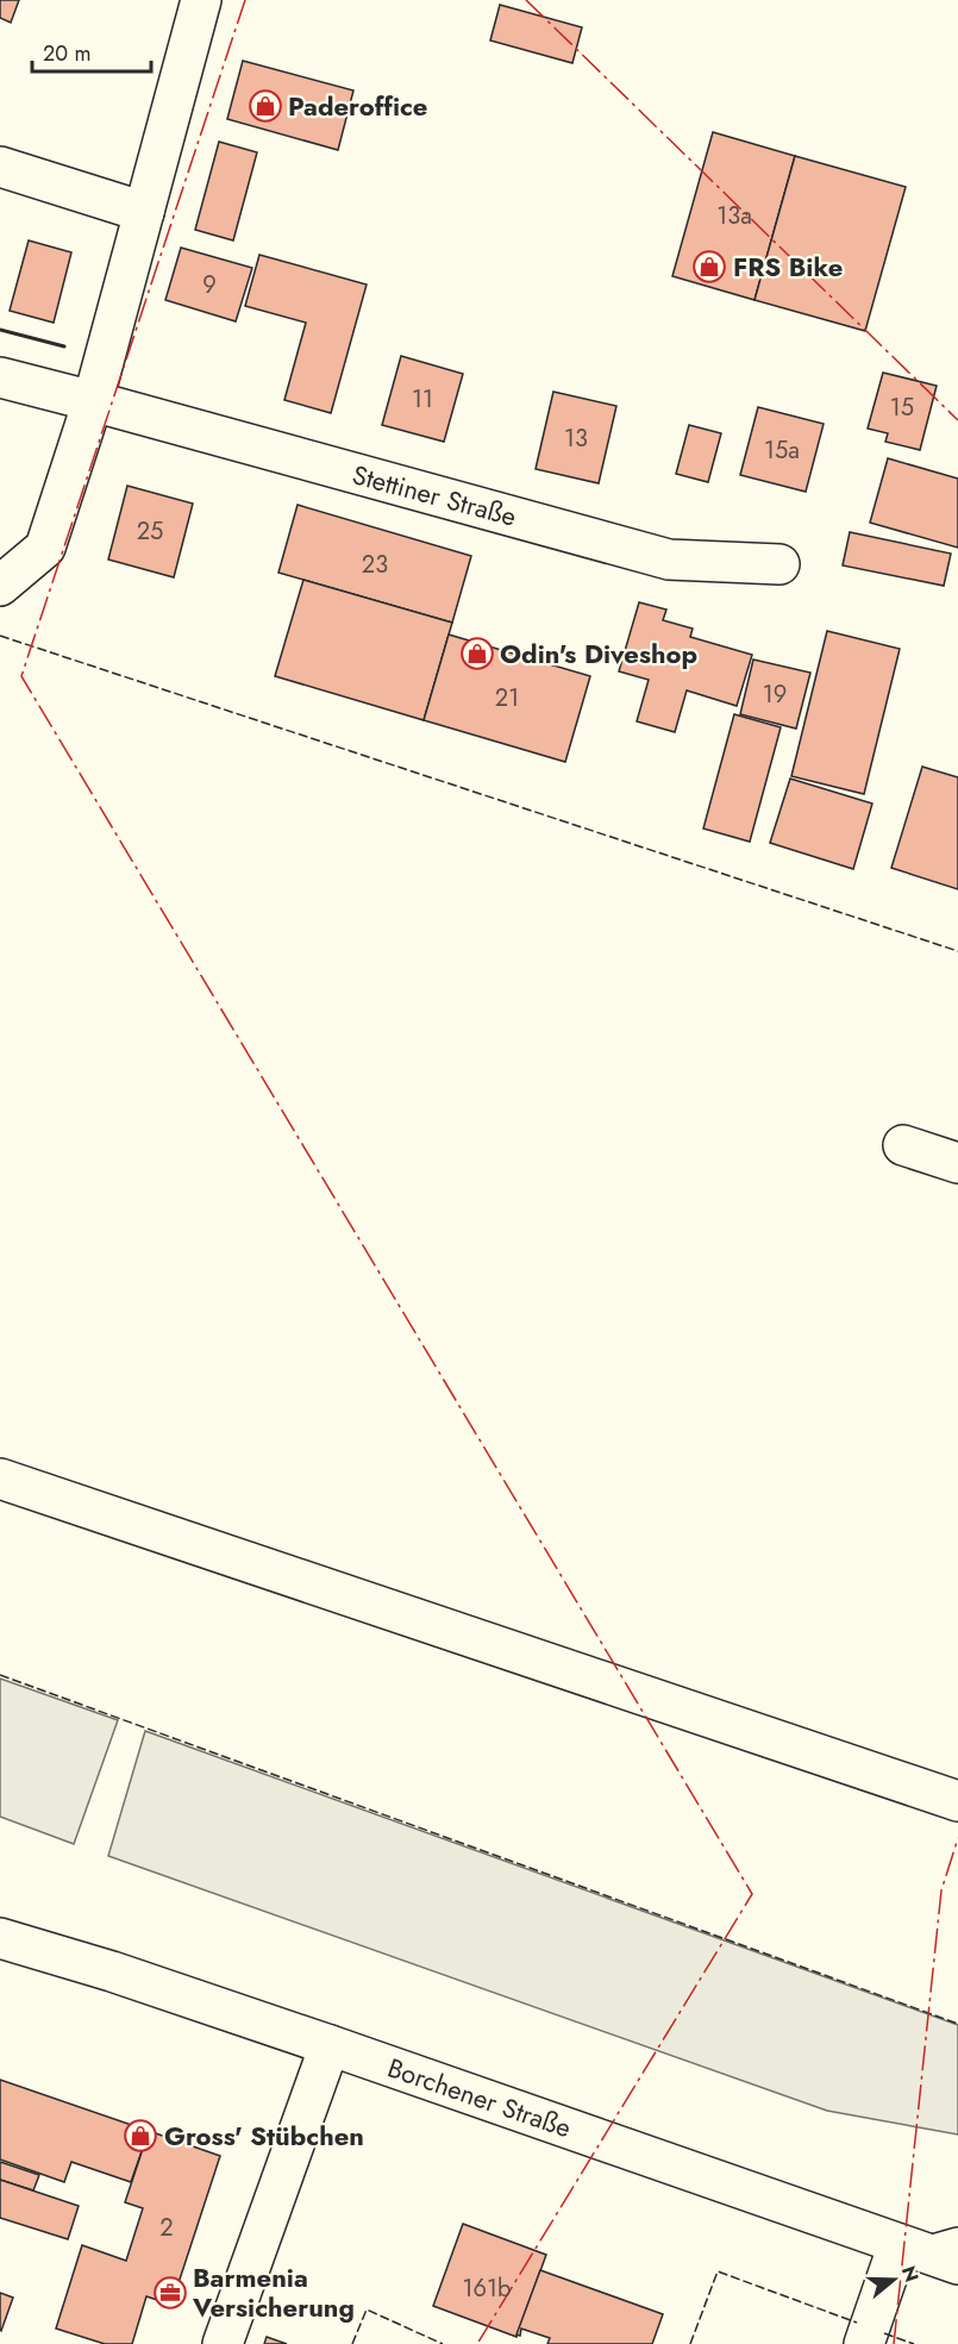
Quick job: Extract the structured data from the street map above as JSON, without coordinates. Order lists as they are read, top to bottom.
{
  "streets": {
    "street": ["Stettiner Straße", "Borchener Straße"]
  },
  "places": {
    "shop": [
      "Paderoffice",
      "FRS Bike",
      "Odin's Diveshop",
      "Gross' Stübchen"
    ],
    "office": ["Barmenia Versicherung"]
  },
  "house_numbers": [
    "13a",
    "9",
    "11",
    "15",
    "13",
    "15a",
    "25",
    "23",
    "19",
    "21",
    "2",
    "161b"
  ],
  "scale_bar": "20 m",
  "north": "right"
}
